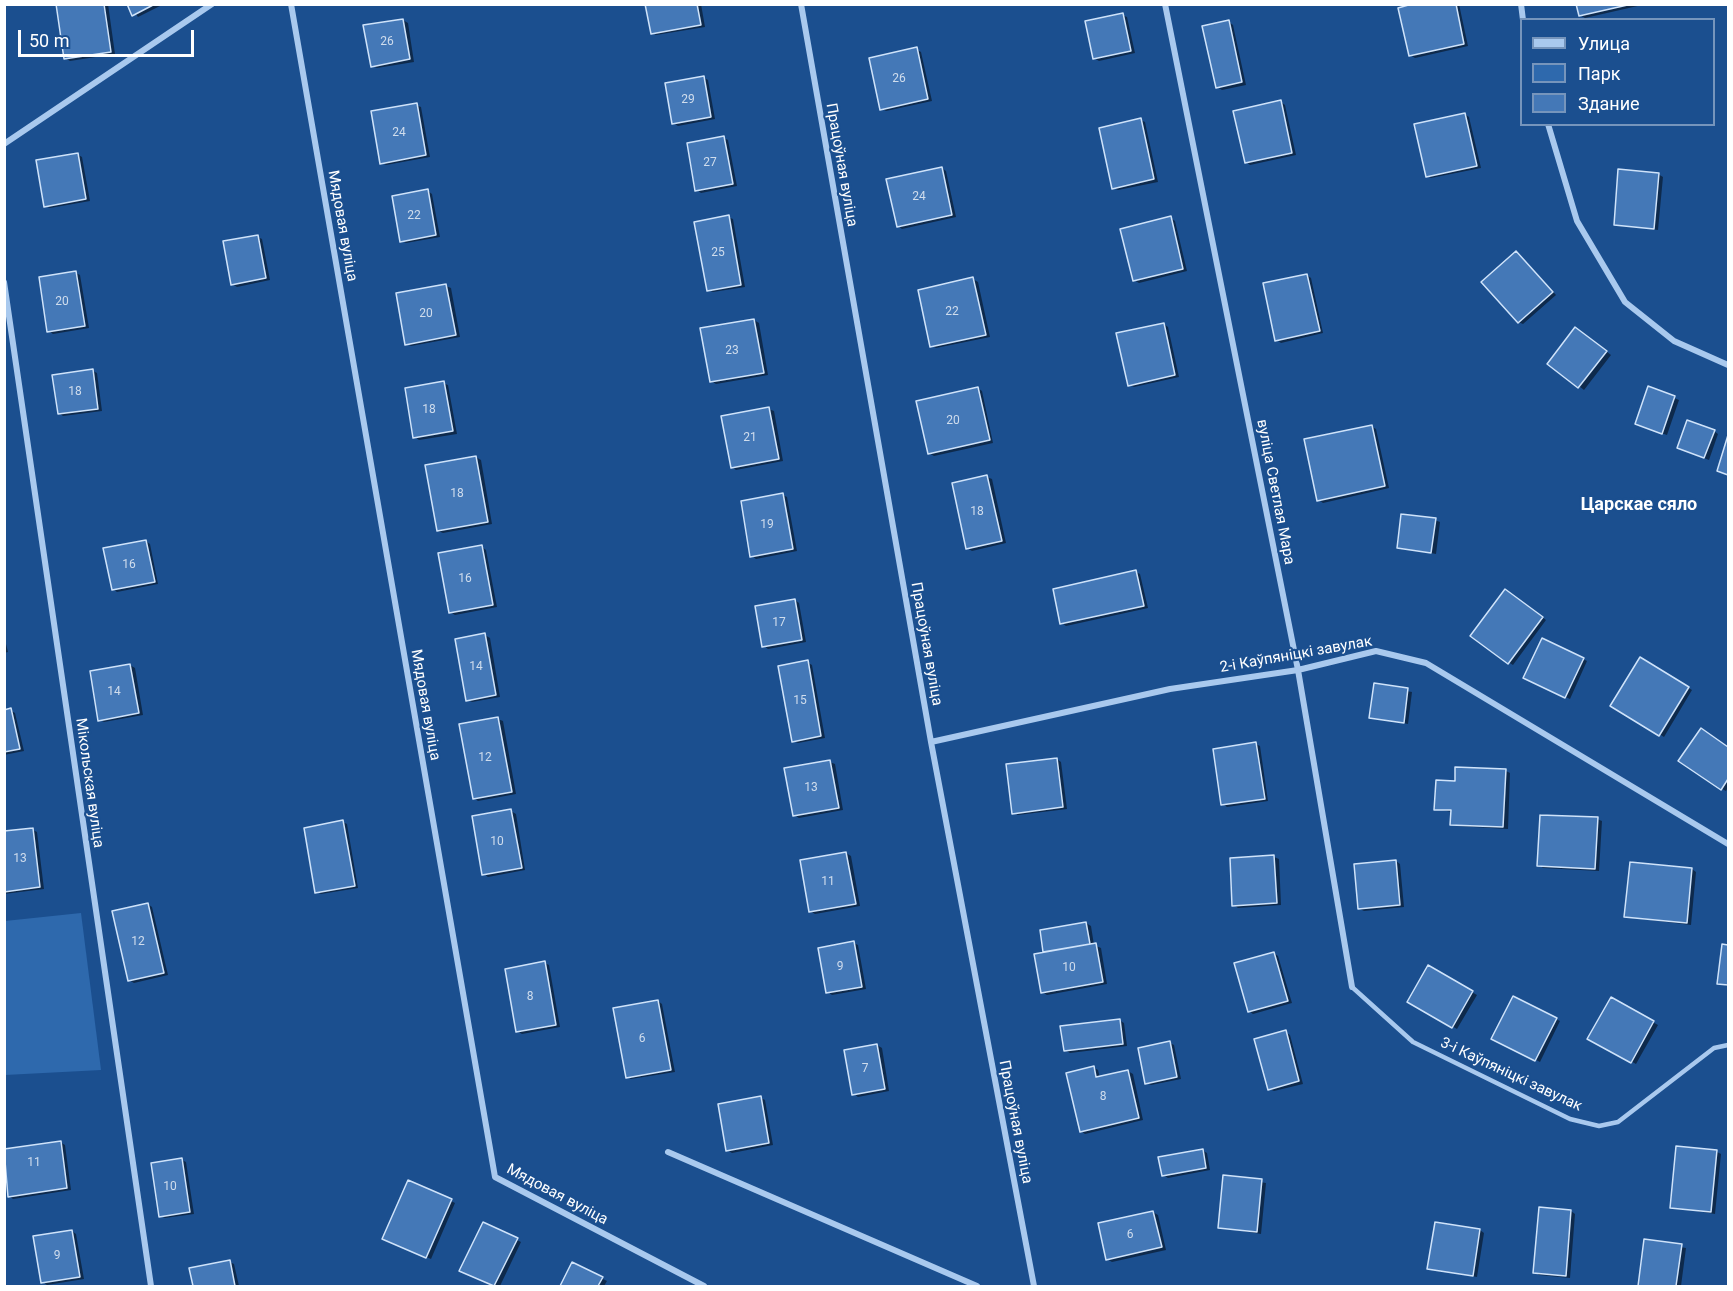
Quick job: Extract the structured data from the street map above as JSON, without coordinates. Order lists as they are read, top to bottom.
{
  "streets": {
    "street": [
      "Працоўная вуліца",
      "Мядовая вуліца",
      "вуліца Светлая Мара",
      "2-і Каўпяніцкі завулак",
      "Мікольская вуліца"
    ],
    "lane": ["3-і Каўпяніцкі завулак"]
  },
  "crossings": [
    ["Працоўная вуліца", "2-і Каўпяніцкі завулак"],
    ["вуліца Светлая Мара", "2-і Каўпяніцкі завулак"],
    ["вуліца Светлая Мара", "3-і Каўпяніцкі завулак"]
  ],
  "districts": ["Царскае сяло"],
  "house_numbers": [
    "26",
    "26",
    "29",
    "24",
    "27",
    "24",
    "22",
    "25",
    "20",
    "22",
    "20",
    "23",
    "18",
    "18",
    "20",
    "21",
    "18",
    "18",
    "19",
    "16",
    "16",
    "17",
    "14",
    "14",
    "15",
    "12",
    "13",
    "10",
    "13",
    "11",
    "12",
    "9",
    "10",
    "8",
    "6",
    "7",
    "8",
    "11",
    "10",
    "6",
    "9"
  ],
  "legend": ["Улица", "Парк", "Здание"],
  "scale_bar": "50 m"
}
